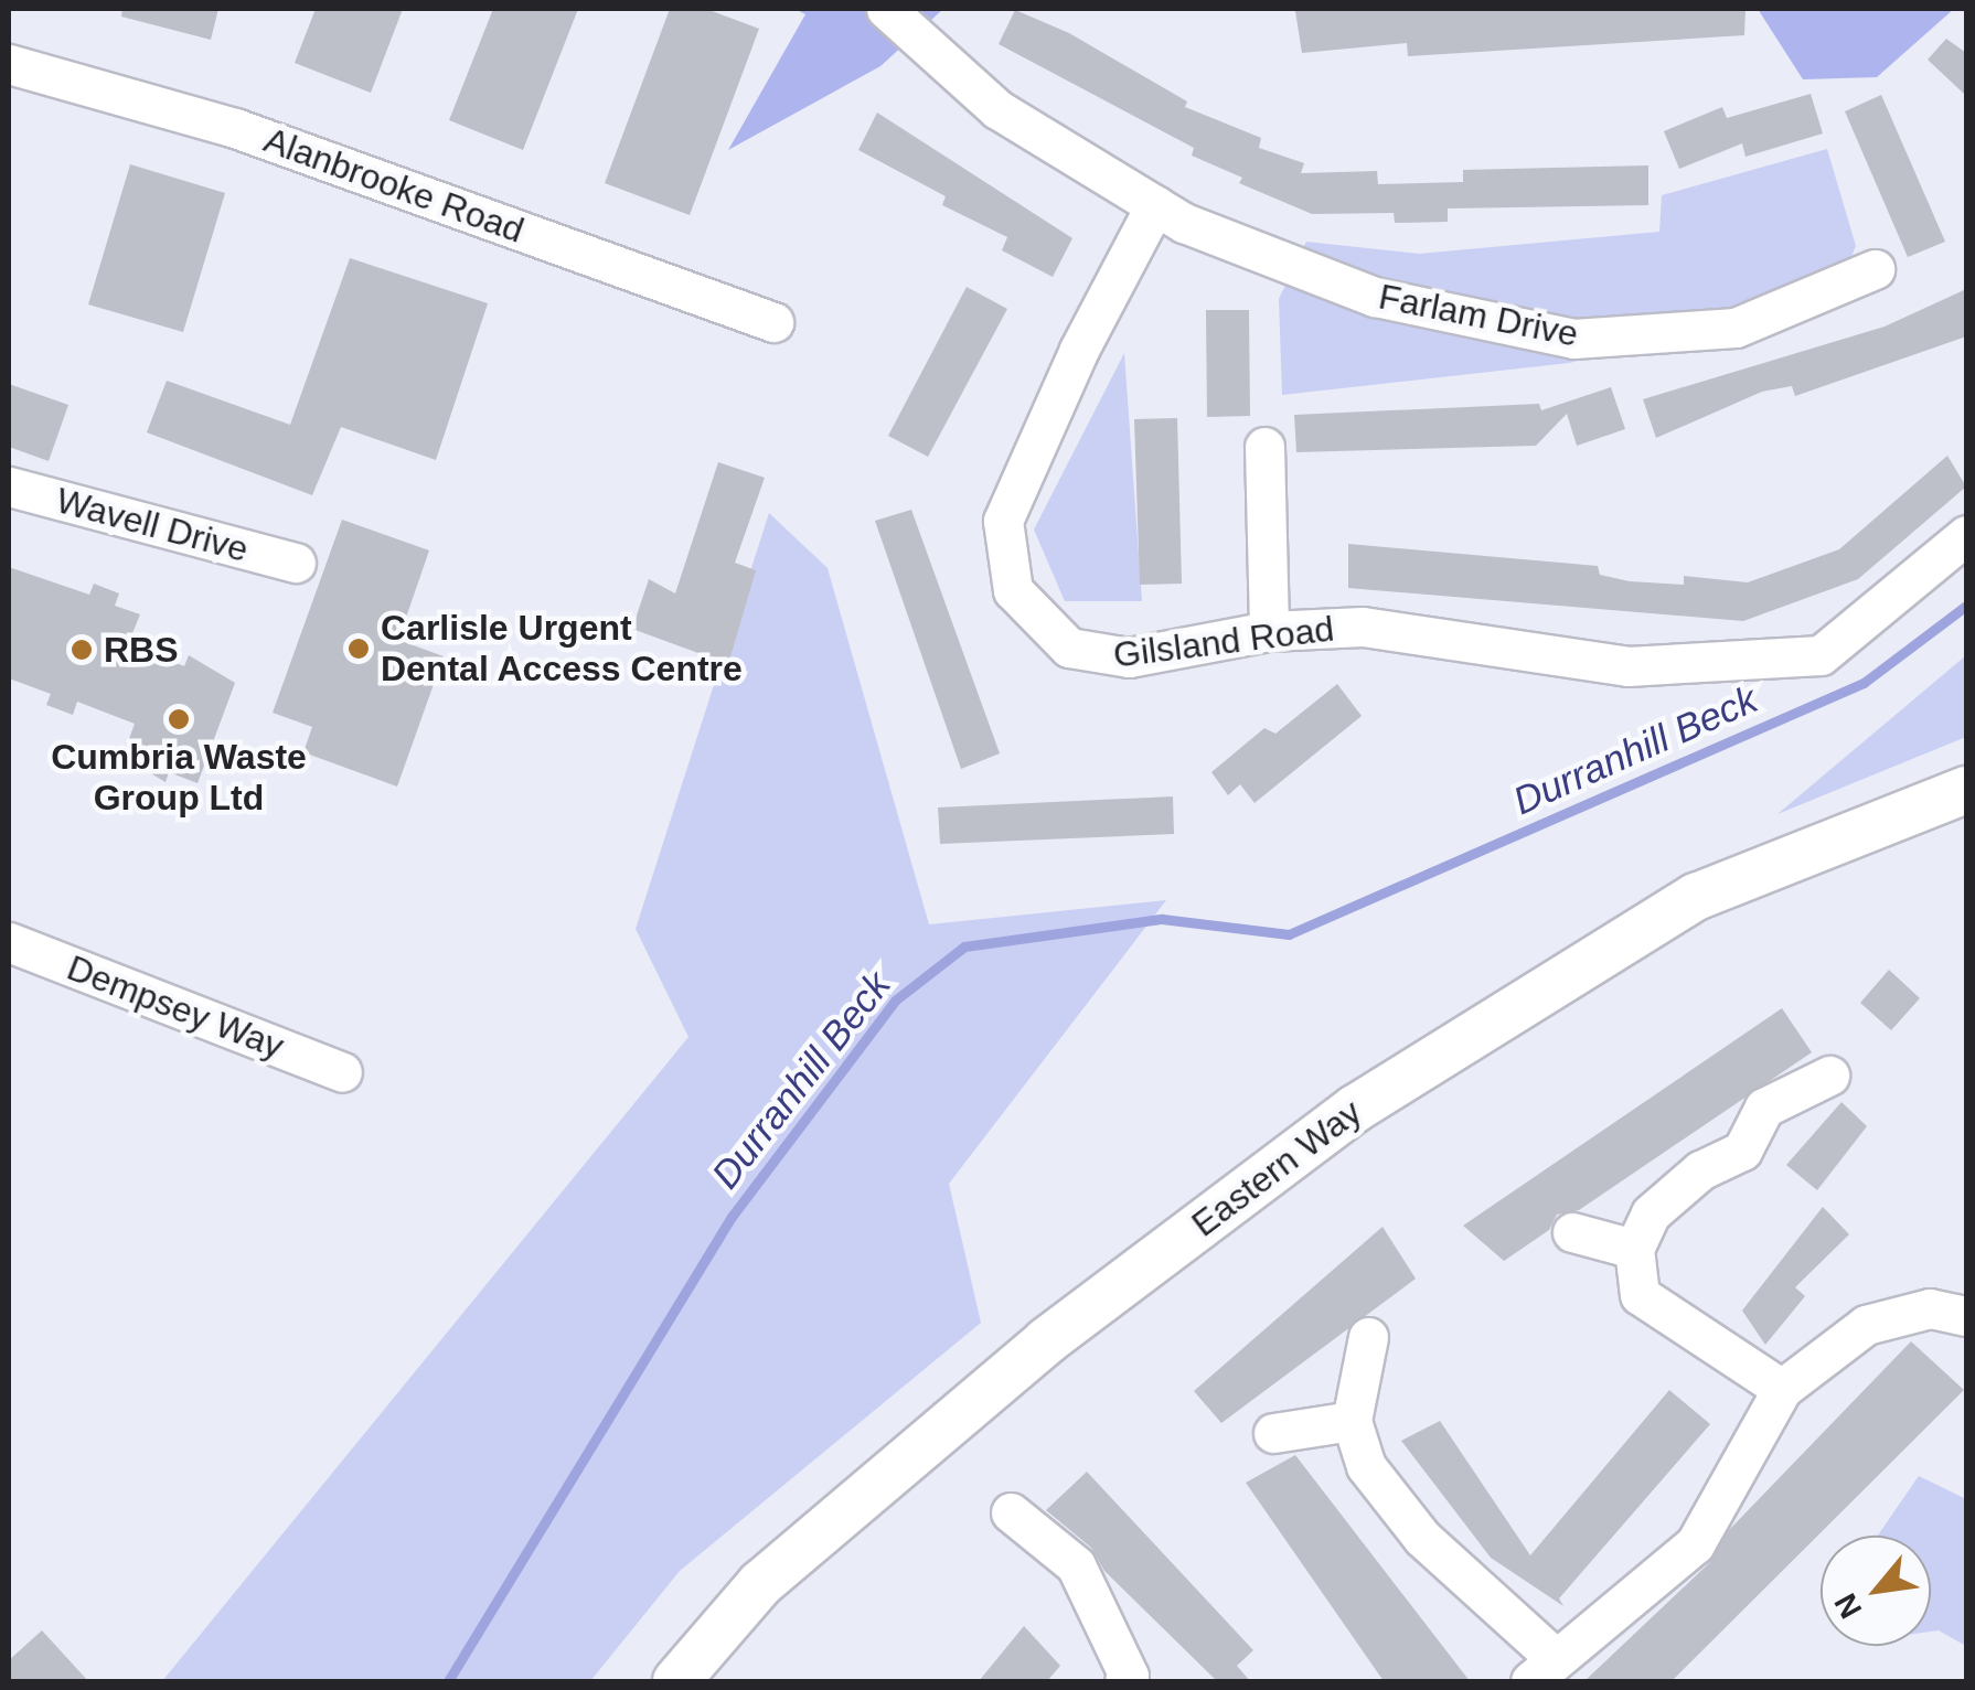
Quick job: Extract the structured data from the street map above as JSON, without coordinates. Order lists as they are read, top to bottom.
{
  "streets": {
    "street": [
      "Alanbrooke Road",
      "Farlam Drive",
      "Wavell Drive",
      "Gilsland Road",
      "Dempsey Way",
      "Eastern Way"
    ]
  },
  "crossings": [
    ["Farlam Drive", "Gilsland Road"]
  ],
  "water": ["Durranhill Beck"],
  "places": ["Carlisle Urgent Dental Access Centre", "RBS", "Cumbria Waste Group Ltd"],
  "north": "bottom left"
}
